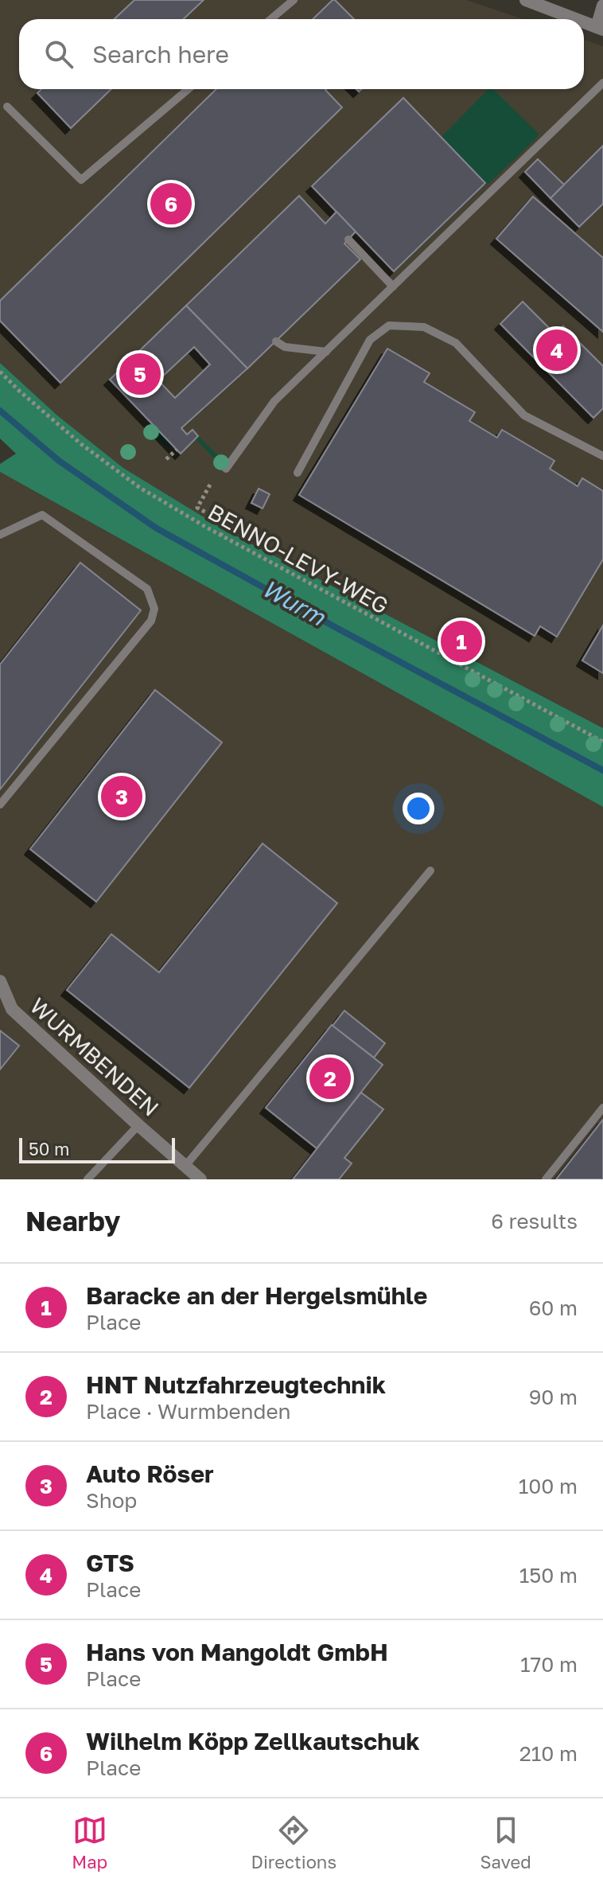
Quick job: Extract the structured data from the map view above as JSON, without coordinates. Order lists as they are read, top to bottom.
{
  "streets": {
    "street": ["WURMBENDEN"],
    "path": ["BENNO-LEVY-WEG"]
  },
  "water": ["Wurm"],
  "scale_bar": "50 m",
  "page": {
    "search": "Search here",
    "pins": [
      "6",
      "4",
      "5",
      "1",
      "3",
      "2"
    ],
    "scale": "50 m",
    "heading": ["Nearby", "6 results"],
    "list": [
      {
        "mark": "1",
        "name": "Baracke an der Hergelsmühle",
        "note": "Place",
        "value": "60 m"
      },
      {
        "mark": "2",
        "name": "HNT Nutzfahrzeugtechnik",
        "note": "Place · Wurmbenden",
        "value": "90 m"
      },
      {
        "mark": "3",
        "name": "Auto Röser",
        "note": "Shop",
        "value": "100 m"
      },
      {
        "mark": "4",
        "name": "GTS",
        "note": "Place",
        "value": "150 m"
      },
      {
        "mark": "5",
        "name": "Hans von Mangoldt GmbH",
        "note": "Place",
        "value": "170 m"
      },
      {
        "mark": "6",
        "name": "Wilhelm Köpp Zellkautschuk",
        "note": "Place",
        "value": "210 m"
      }
    ],
    "nav": ["Map", "Directions", "Saved"]
  }
}
